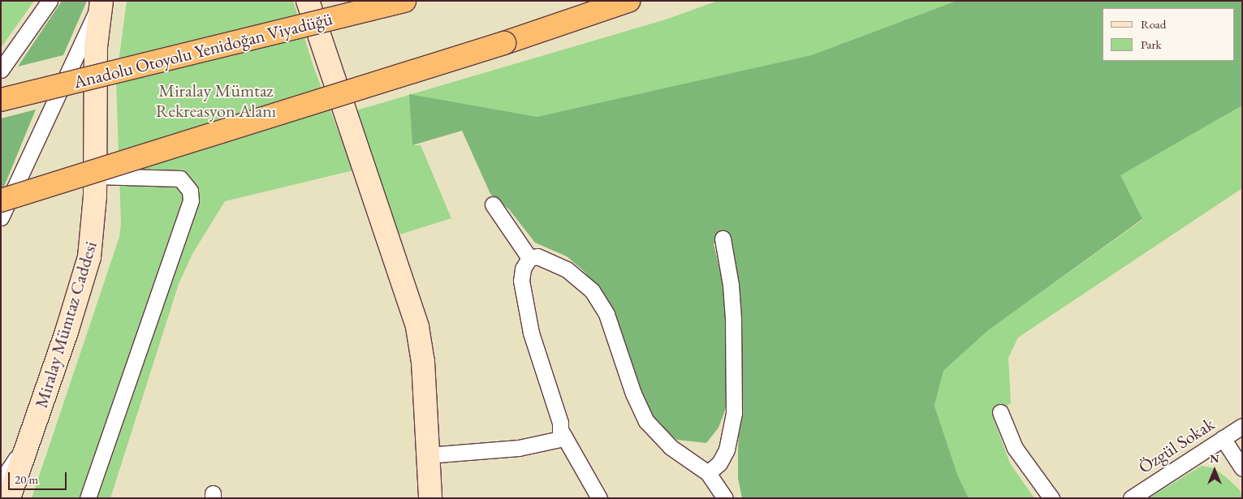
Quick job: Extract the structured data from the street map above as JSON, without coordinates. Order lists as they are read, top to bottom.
{
  "streets": {
    "highway": ["Anadolu Otoyolu Yenidoğan Viyadüğü"],
    "main road": ["Miralay Mümtaz Caddesi"],
    "street": ["Özgül Sokak"]
  },
  "parks": ["Miralay Mümtaz Rekreasyon Alanı"],
  "legend": ["Road", "Park"],
  "scale_bar": "20 m",
  "north": "top"
}
